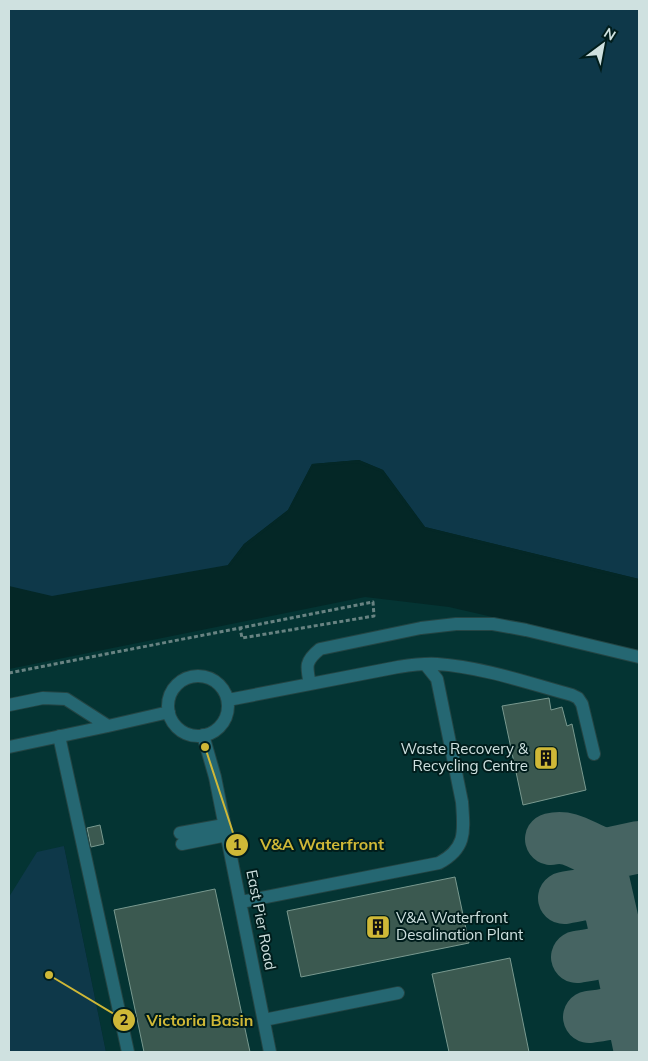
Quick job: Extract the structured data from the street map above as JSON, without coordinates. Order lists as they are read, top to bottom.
{
  "streets": {
    "street": ["East Pier Road"]
  },
  "places": {
    "other": ["V&A Waterfront", "Victoria Basin"],
    "building": ["Waste Recovery & Recycling Centre", "V&A Waterfront Desalination Plant"]
  },
  "north": "top right"
}
